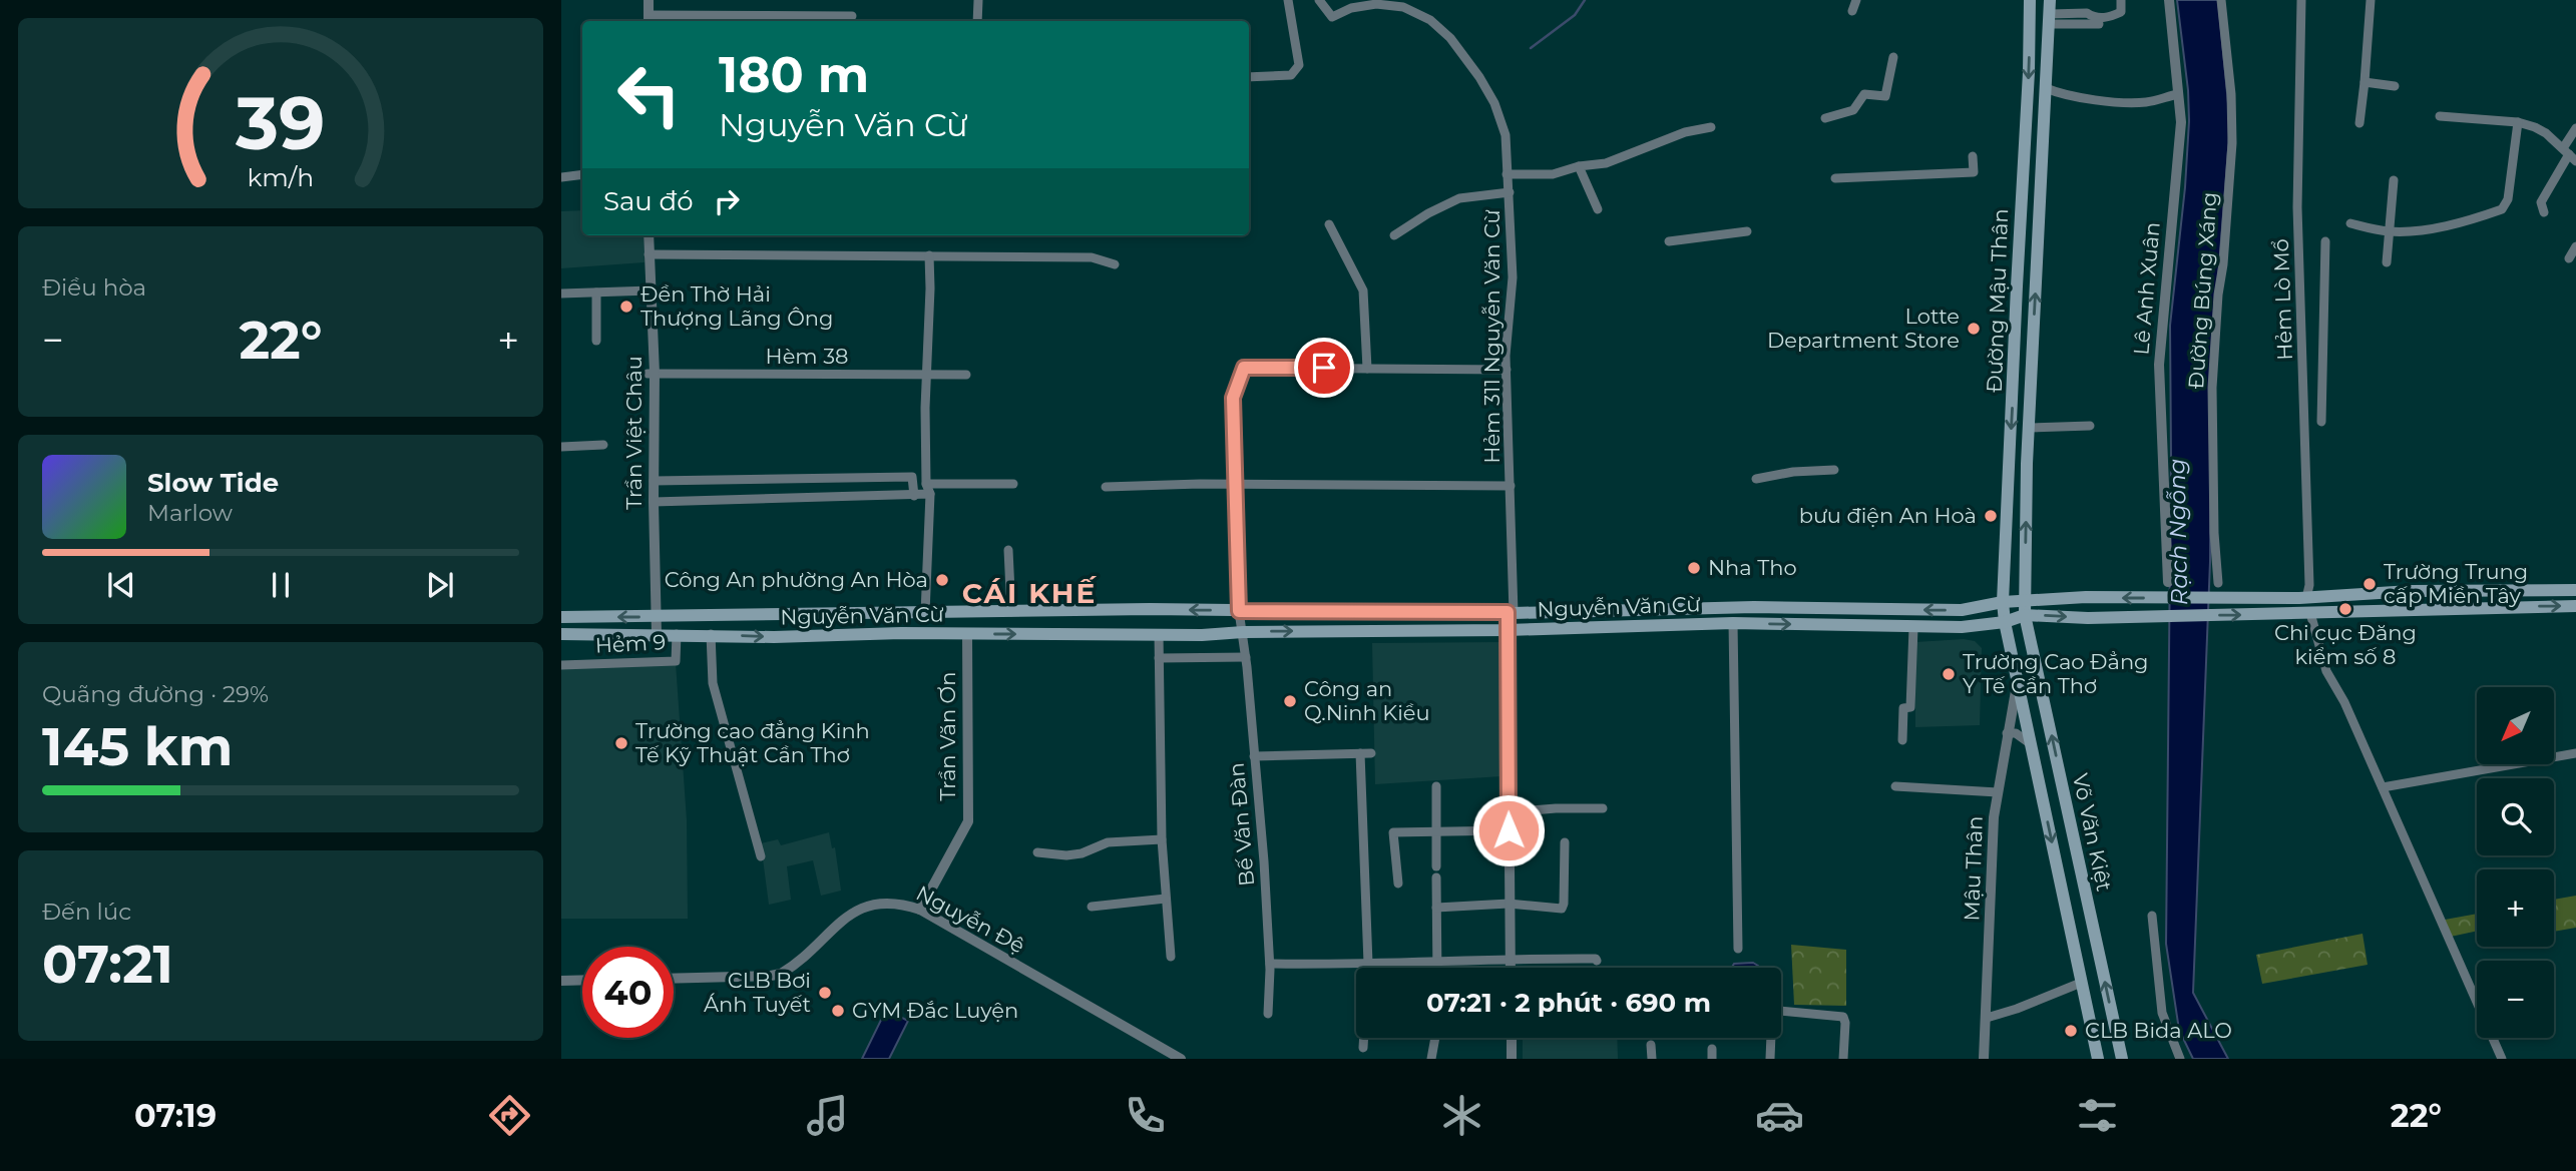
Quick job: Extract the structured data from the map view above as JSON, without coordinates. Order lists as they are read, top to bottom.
{
  "streets": {
    "main road": ["Đường Mậu Thân", "Nguyễn Văn Cừ", "Võ Văn Kiệt"],
    "street": [
      "Lê Anh Xuân",
      "Đường Búng Xáng",
      "Hẻm Lò Mổ",
      "Hẻm 311 Nguyễn Văn Cừ",
      "Hèm 38",
      "Trần Việt Châu",
      "Hẻm 9",
      "Trần Văn Ơn",
      "Bế Văn Đàn",
      "Mậu Thân",
      "Nguyễn Đệ"
    ]
  },
  "crossings": [
    ["Hẻm Lò Mổ", "Nguyễn Văn Cừ"],
    ["Đường Mậu Thân", "Nguyễn Văn Cừ"],
    ["Đường Mậu Thân", "Võ Văn Kiệt"],
    ["Hẻm 311 Nguyễn Văn Cừ", "Nguyễn Văn Cừ"],
    ["Hèm 38", "Trần Việt Châu"],
    ["Trần Việt Châu", "Nguyễn Văn Cừ"],
    ["Nguyễn Văn Cừ", "Hẻm 9"],
    ["Nguyễn Văn Cừ", "Trần Văn Ơn"],
    ["Nguyễn Văn Cừ", "Bế Văn Đàn"],
    ["Nguyễn Văn Cừ", "Võ Văn Kiệt"],
    ["Trần Văn Ơn", "Nguyễn Đệ"],
    ["Võ Văn Kiệt", "Mậu Thân"]
  ],
  "districts": ["CÁI KHẾ"],
  "water": ["Rạch Ngỗng"],
  "places": [
    "Đền Thờ Hải Thượng Lãng Ông",
    "Lotte Department Store",
    "bưu điện An Hoà",
    "Nha Tho",
    "Công An phường An Hòa",
    "Trường Trung cấp Miền Tây",
    "Chi cục Đăng kiểm số 8",
    "Trường Cao Đẳng Y Tế Cần Thơ",
    "Công an Q.Ninh Kiều",
    "Trường cao đẳng Kinh Tế Kỹ Thuật Cần Thơ",
    "CLB Bơi Ánh Tuyết",
    "GYM Đắc Luyện",
    "CLB Bida ALO"
  ],
  "north": "bottom left",
  "page": {
    "turn": ["180 m", "Nguyễn Văn Cừ"],
    "then": "Sau đó",
    "tile": [
      "Điều hòa",
      ["Quãng đường · 29%", "145 km"],
      ["Đến lúc", "07:21"]
    ],
    "heat": ["−", "22°", "+"],
    "song": ["Slow Tide", "Marlow"],
    "map_buttons": ["+", "−"],
    "limit": "40",
    "trip": "07:21 · 2 phút · 690 m",
    "tabs": ["07:19", "22°"],
    "gauge": ["39", "km/h"]
  }
}
